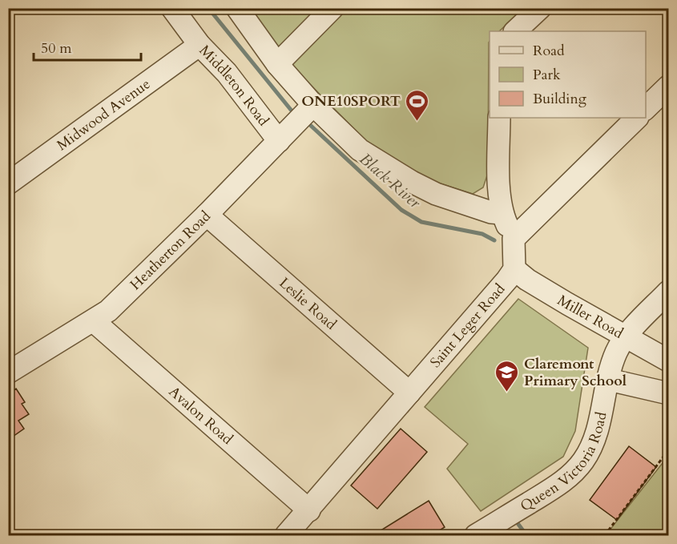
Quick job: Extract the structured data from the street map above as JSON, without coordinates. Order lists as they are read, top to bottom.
{
  "streets": {
    "street": [
      "Middleton Road",
      "Midwood Avenue",
      "Heatherton Road",
      "Leslie Road",
      "Miller Road",
      "Saint Leger Road",
      "Avalon Road",
      "Queen Victoria Road"
    ]
  },
  "crossings": [
    ["Middleton Road", "Midwood Avenue"],
    ["Middleton Road", "Heatherton Road"],
    ["Heatherton Road", "Leslie Road"],
    ["Heatherton Road", "Avalon Road"],
    ["Leslie Road", "Saint Leger Road"],
    ["Miller Road", "Saint Leger Road"],
    ["Miller Road", "Queen Victoria Road"],
    ["Saint Leger Road", "Avalon Road"]
  ],
  "water": ["Black River"],
  "places": {
    "sports": ["ONE10SPORT"],
    "school or university": ["Claremont Primary School"]
  },
  "legend": ["Road", "Park", "Building"],
  "scale_bar": "50 m"
}
